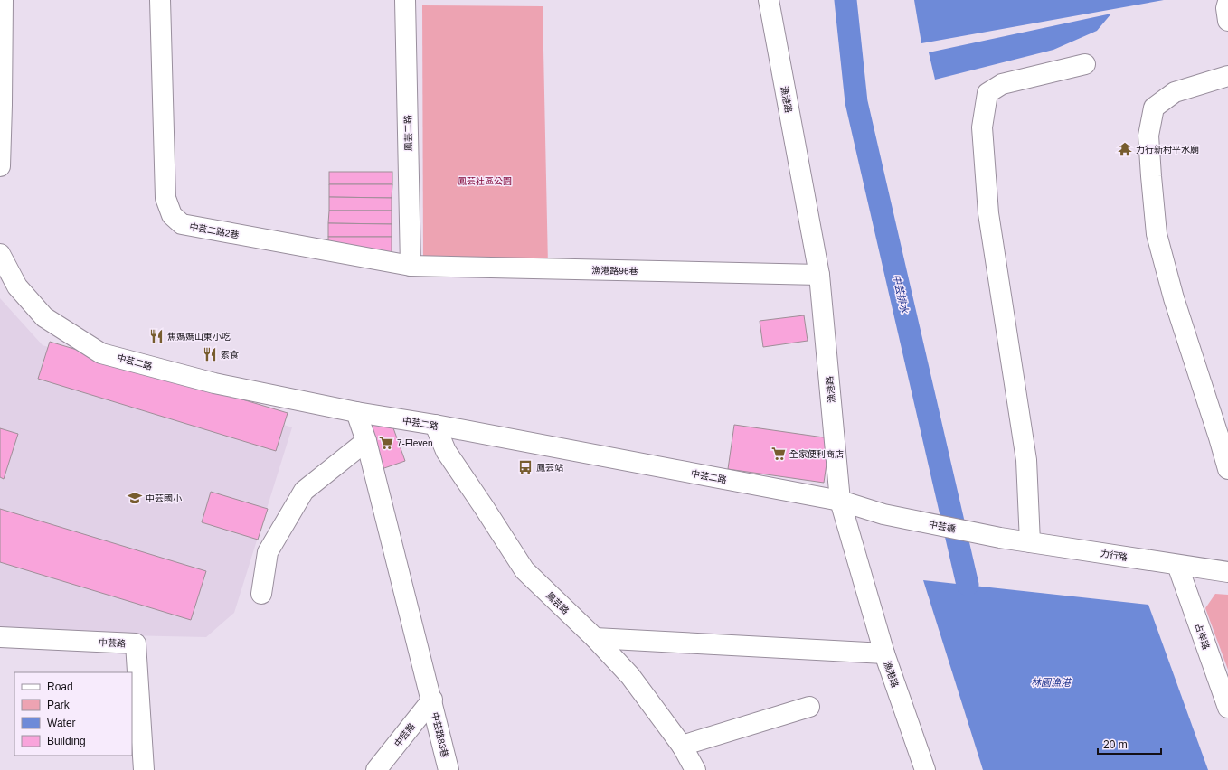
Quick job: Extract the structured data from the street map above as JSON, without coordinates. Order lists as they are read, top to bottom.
{
  "streets": {
    "street": [
      "漁港路",
      "鳳芸二路",
      "中芸二路2巷",
      "漁港路96巷",
      "中芸二路",
      "中芸橋",
      "力行路",
      "鳳芸路",
      "占岸路",
      "中芸路",
      "中芸路83巷"
    ]
  },
  "crossings": [
    ["漁港路", "漁港路96巷"],
    ["漁港路", "中芸二路"],
    ["鳳芸二路", "中芸二路2巷"],
    ["鳳芸二路", "漁港路96巷"],
    ["中芸二路2巷", "漁港路96巷"],
    ["中芸二路", "中芸橋"],
    ["中芸二路", "鳳芸路"],
    ["中芸二路", "中芸路83巷"],
    ["中芸橋", "力行路"],
    ["力行路", "占岸路"],
    ["中芸路", "中芸路83巷"]
  ],
  "water": ["中芸排水", "林園漁港"],
  "parks": ["鳳芸社區公園"],
  "places": {
    "temple": ["力行新村平水廟"],
    "restaurant": ["焦媽媽山東小吃", "素食"],
    "supermarket": ["7-Eleven", "全家便利商店"],
    "bus stop": ["鳳芸站"],
    "school or university": ["中芸國小"]
  },
  "legend": [
    "Road",
    "Park",
    "Water",
    "Building"
  ],
  "scale_bar": "20 m"
}
